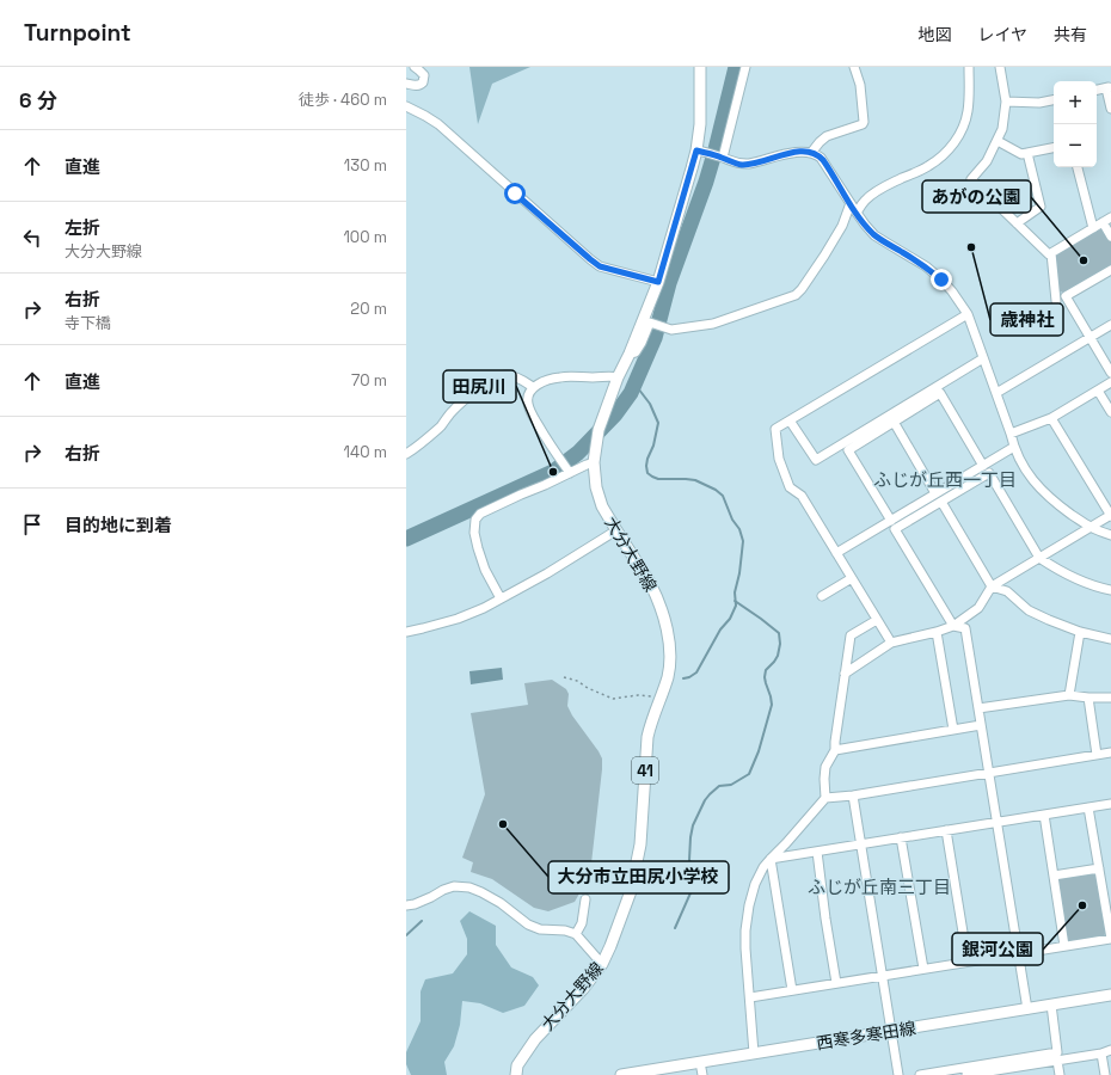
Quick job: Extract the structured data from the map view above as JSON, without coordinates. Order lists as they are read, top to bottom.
{
  "streets": {
    "main road": ["大分大野線", "41", "西寒多寒田線"]
  },
  "districts": ["ふじが丘西一丁目", "ふじが丘南三丁目"],
  "places": [
    "歳神社",
    "あがの公園",
    "田尻川",
    "大分市立田尻小学校",
    "銀河公園"
  ],
  "page": {
    "header": "Turnpoint",
    "nav": ["地図", "レイヤ", "共有"],
    "heading": ["6 分", "徒歩 · 460 m"],
    "map_buttons": ["+", "−"],
    "list": [
      ["直進", "130 m"],
      ["左折", "大分大野線", "100 m"],
      ["右折", "寺下橋", "20 m"],
      ["直進", "70 m"],
      ["右折", "140 m"],
      "目的地に到着"
    ]
  }
}
